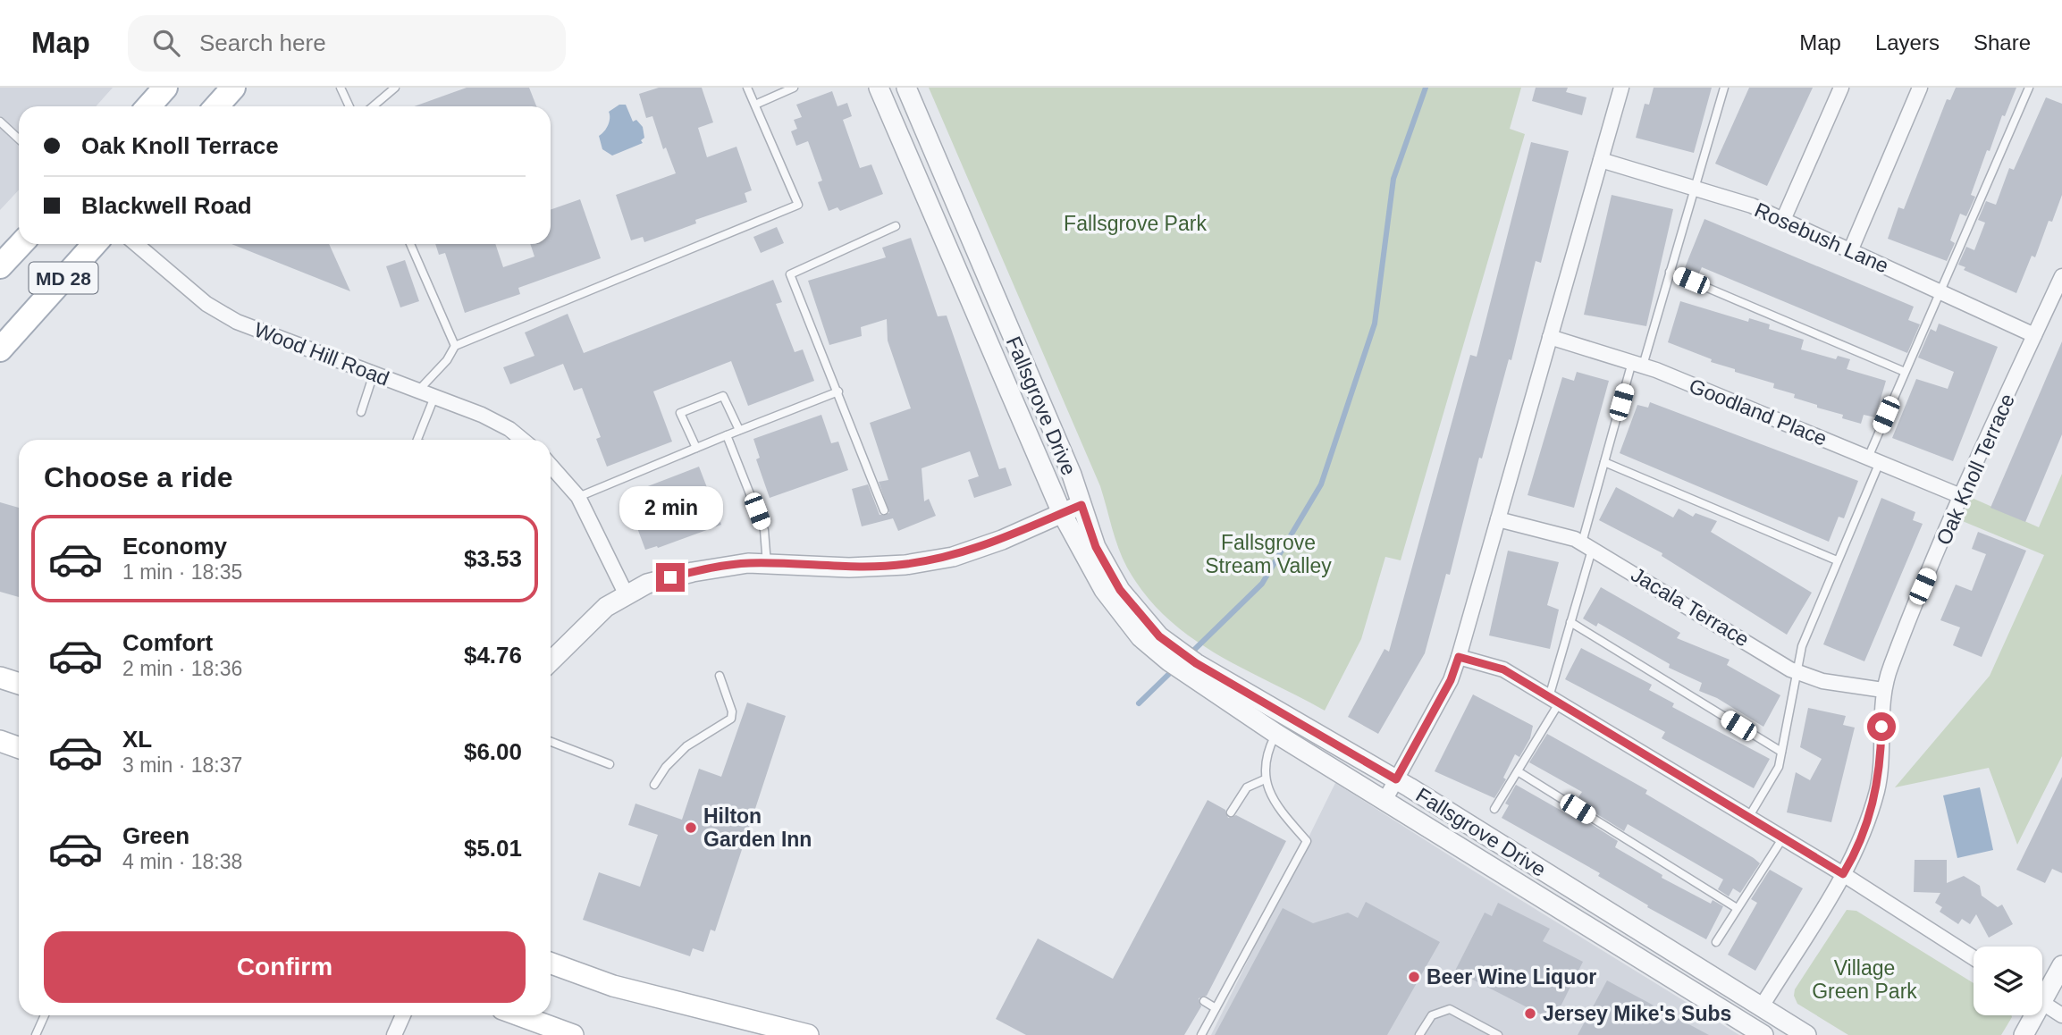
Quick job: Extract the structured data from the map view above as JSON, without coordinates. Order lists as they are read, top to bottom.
{
  "streets": {
    "main road": ["MD 28"],
    "street": [
      "Rosebush Lane",
      "Wood Hill Road",
      "Fallsgrove Drive",
      "Goodland Place",
      "Oak Knoll Terrace",
      "Jacala Terrace"
    ]
  },
  "crossings": [
    ["Rosebush Lane", "Oak Knoll Terrace"],
    ["Fallsgrove Drive", "Oak Knoll Terrace"],
    ["Goodland Place", "Oak Knoll Terrace"],
    ["Oak Knoll Terrace", "Jacala Terrace"]
  ],
  "parks": ["Fallsgrove Park", "Fallsgrove Stream Valley", "Village Green Park"],
  "places": ["Hilton Garden Inn", "Beer Wine Liquor", "Jersey Mike's Subs"],
  "page": {
    "header": "Map",
    "search": "Search here",
    "nav": ["Map", "Layers", "Share"],
    "banner": ["Oak Knoll Terrace", "Blackwell Road"],
    "heading": "Choose a ride",
    "bubble": "2 min",
    "list": [
      {
        "name": "Economy",
        "note": "1 min · 18:35",
        "value": "$3.53"
      },
      {
        "name": "Comfort",
        "note": "2 min · 18:36",
        "value": "$4.76"
      },
      {
        "name": "XL",
        "note": "3 min · 18:37",
        "value": "$6.00"
      },
      {
        "name": "Green",
        "note": "4 min · 18:38",
        "value": "$5.01"
      }
    ],
    "buttons": "Confirm"
  }
}
